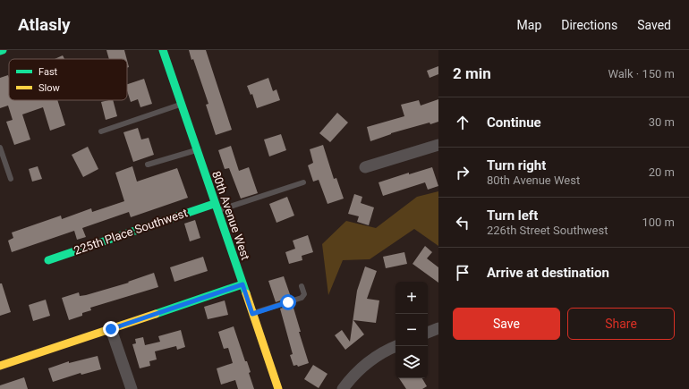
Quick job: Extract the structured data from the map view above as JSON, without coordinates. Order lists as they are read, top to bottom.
{
  "streets": {
    "street": ["80th Avenue West", "225th Place Southwest"]
  },
  "crossings": [
    ["80th Avenue West", "225th Place Southwest"]
  ],
  "legend": ["Fast", "Slow"],
  "page": {
    "header": "Atlasly",
    "nav": ["Map", "Directions", "Saved"],
    "heading": ["2 min", "Walk · 150 m"],
    "list": [
      ["Continue", "30 m"],
      ["Turn right", "80th Avenue West", "20 m"],
      ["Turn left", "226th Street Southwest", "100 m"],
      "Arrive at destination"
    ],
    "map_buttons": ["+", "−"],
    "buttons": ["Save", "Share"]
  }
}
